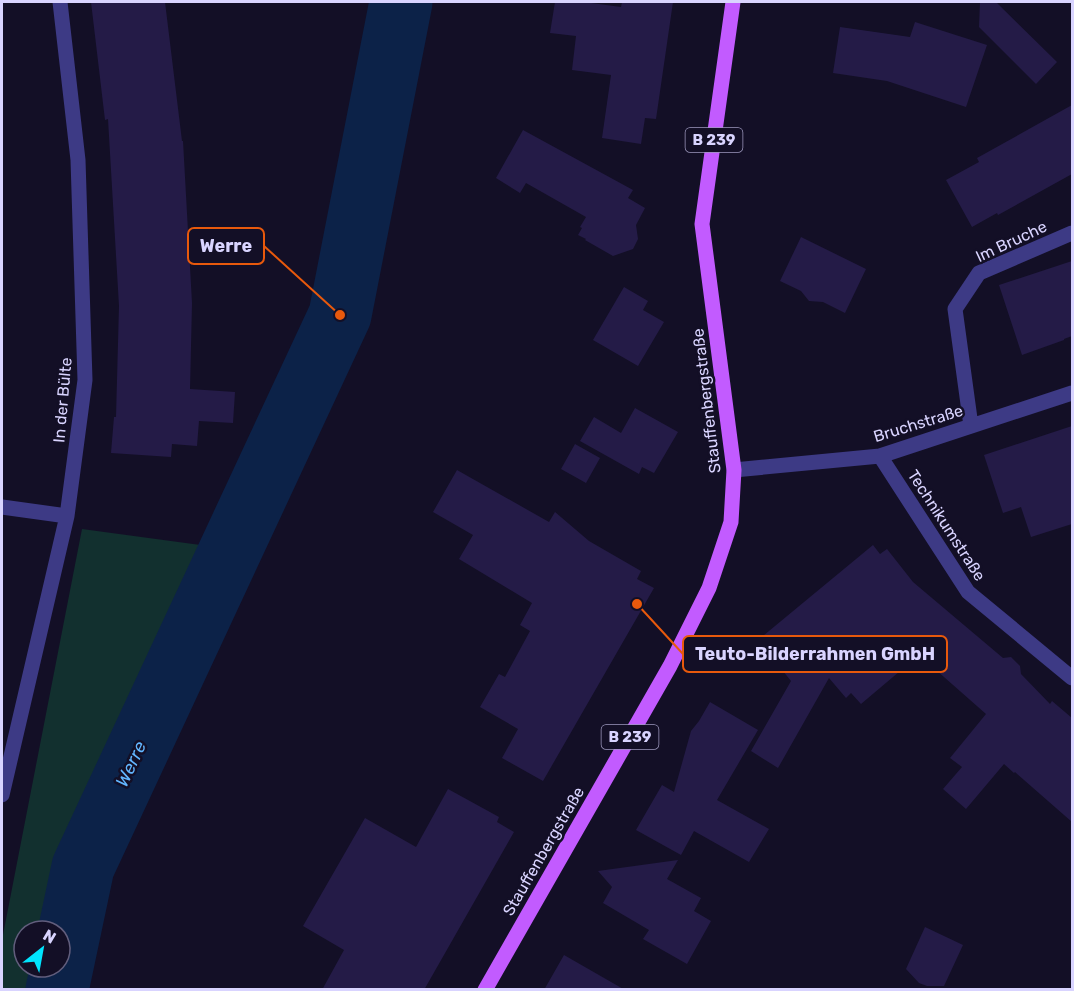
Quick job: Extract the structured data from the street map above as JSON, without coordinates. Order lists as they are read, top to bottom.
{
  "streets": {
    "main road": ["B 239", "Stauffenbergstraße"],
    "street": [
      "Im Bruche",
      "In der Bülte",
      "Bruchstraße",
      "Technikumstraße"
    ]
  },
  "crossings": [
    ["Im Bruche", "Bruchstraße"],
    ["Stauffenbergstraße", "Bruchstraße"],
    ["Bruchstraße", "Technikumstraße"]
  ],
  "water": ["Werre"],
  "places": ["Werre", "Teuto-Bilderrahmen GmbH"],
  "north": "top right"
}
